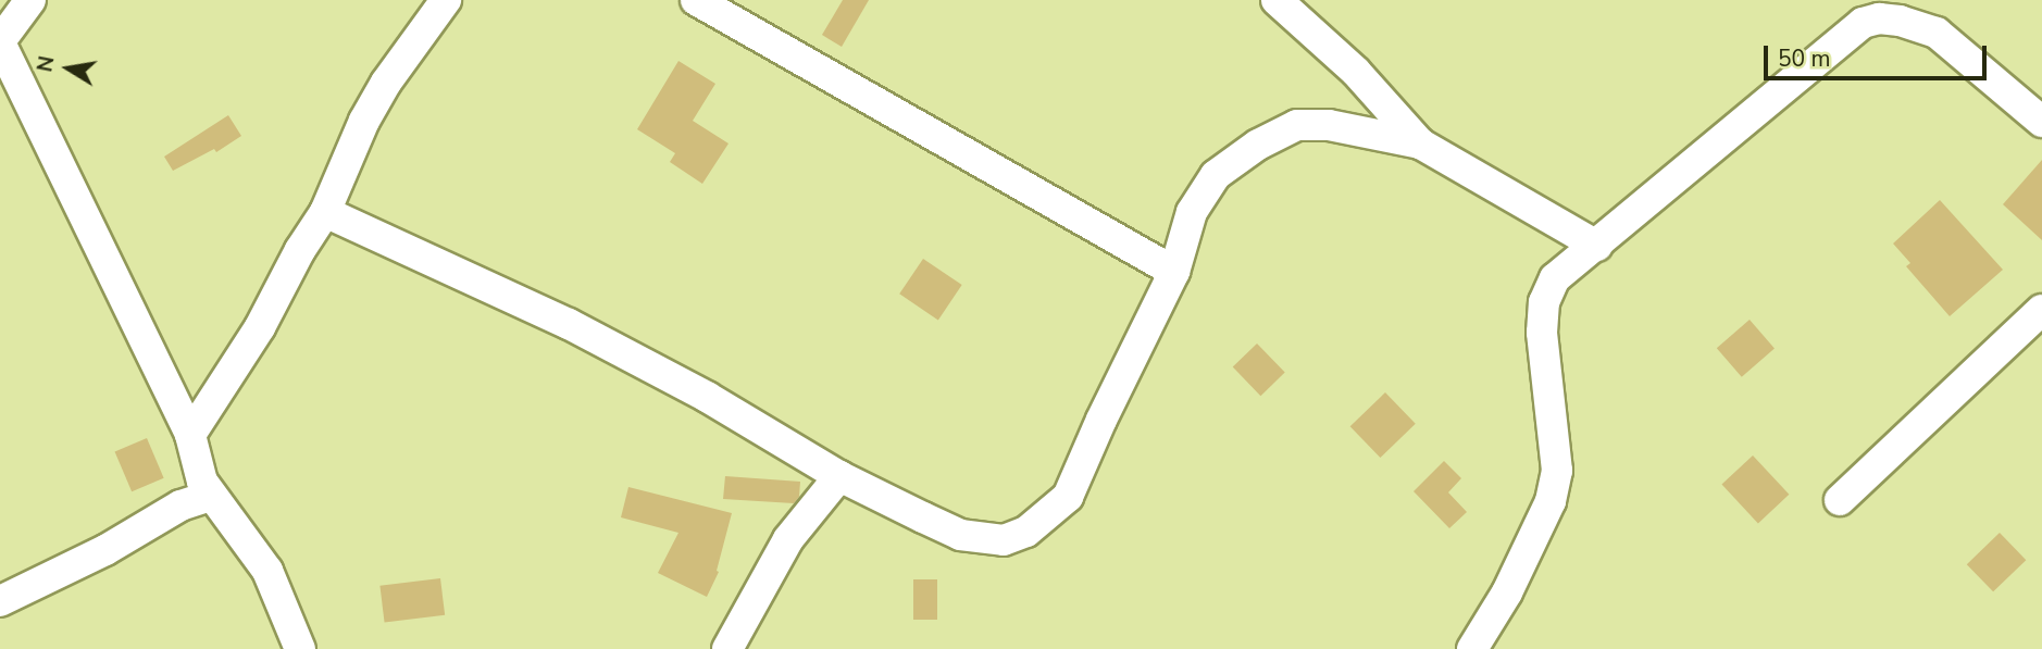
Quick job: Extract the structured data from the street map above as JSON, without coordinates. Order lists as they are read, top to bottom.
{
  "scale_bar": "50 m",
  "north": "left"
}
